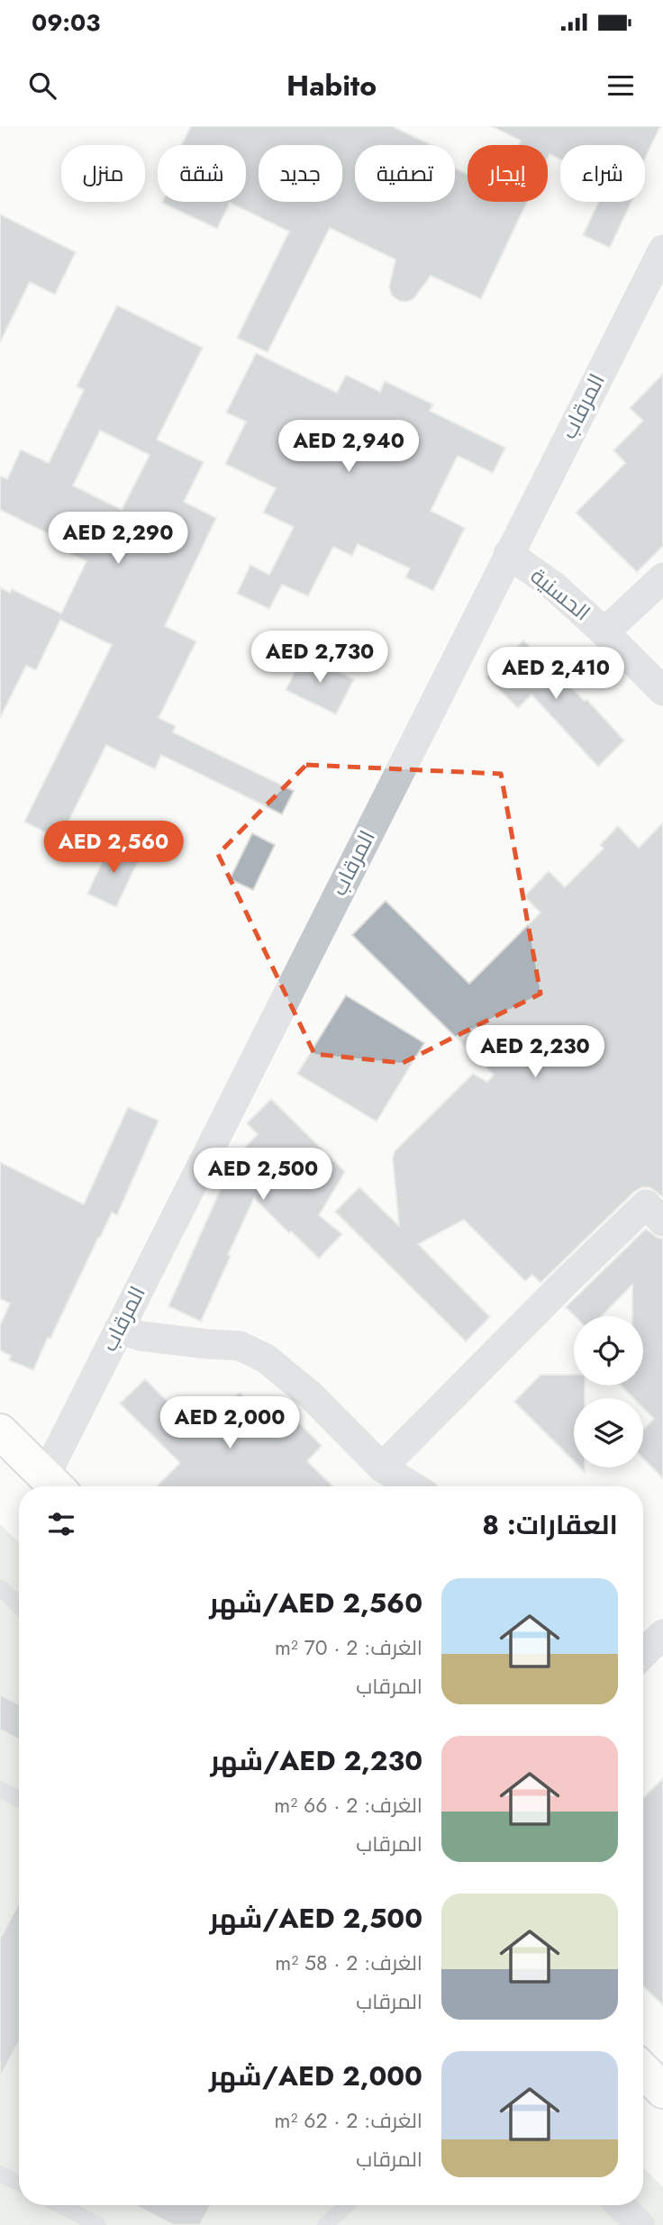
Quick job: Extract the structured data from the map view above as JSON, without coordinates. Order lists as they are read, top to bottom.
{
  "streets": {
    "street": ["المرقاب", "الحسنية"]
  },
  "crossings": [
    ["المرقاب", "الحسنية"]
  ],
  "page": {
    "status": "09:03",
    "header": "Habito",
    "chip": [
      "شراء",
      "إيجار",
      "تصفية",
      "جديد",
      "شقة",
      "منزل"
    ],
    "price": [
      "AED 2,940",
      "AED 2,290",
      "AED 2,730",
      "AED 2,410",
      "AED 2,560",
      "AED 2,230",
      "AED 2,500",
      "AED 2,000"
    ],
    "heading": "العقارات: 8",
    "list": [
      {
        "name": "AED 2,560/شهر",
        "note": "الغرف: 2 · 70 m² · المرقاب"
      },
      {
        "name": "AED 2,230/شهر",
        "note": "الغرف: 2 · 66 m² · المرقاب"
      },
      {
        "name": "AED 2,500/شهر",
        "note": "الغرف: 2 · 58 m² · المرقاب"
      },
      {
        "name": "AED 2,000/شهر",
        "note": "الغرف: 2 · 62 m² · المرقاب"
      }
    ]
  }
}
